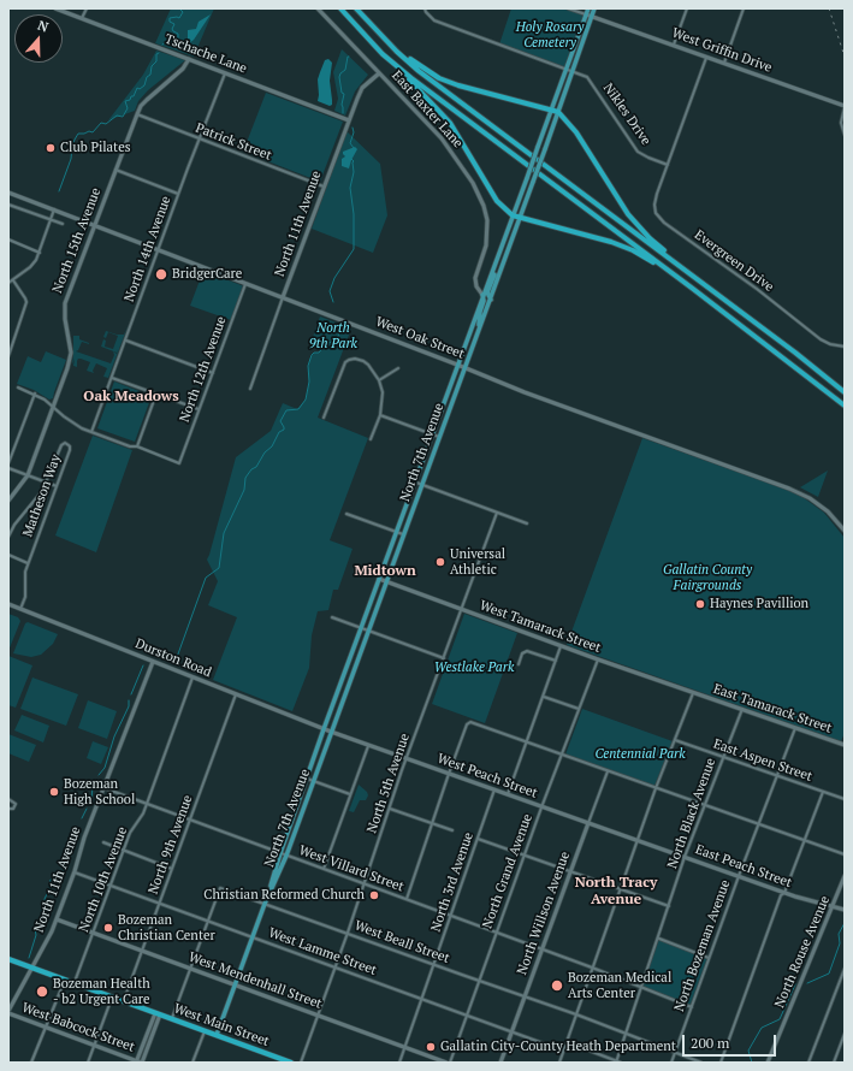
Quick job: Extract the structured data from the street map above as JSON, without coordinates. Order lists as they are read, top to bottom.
{
  "streets": {
    "highway": ["West Main Street"],
    "main road": ["North 7th Avenue"],
    "street": [
      "West Griffin Drive",
      "Tschache Lane",
      "East Baxter Lane",
      "Nikles Drive",
      "Patrick Street",
      "North 11th Avenue",
      "North 15th Avenue",
      "North 14th Avenue",
      "Evergreen Drive",
      "West Oak Street",
      "North 12th Avenue",
      "Matheson Way",
      "West Tamarack Street",
      "Durston Road",
      "East Tamarack Street",
      "East Aspen Street",
      "West Peach Street",
      "North 5th Avenue",
      "North Black Avenue",
      "North 9th Avenue",
      "East Peach Street",
      "West Villard Street",
      "North Grand Avenue",
      "North 10th Avenue",
      "North 3rd Avenue",
      "North Willson Avenue",
      "West Beall Street",
      "North Bozeman Avenue",
      "West Lamme Street",
      "North Rouse Avenue",
      "West Mendenhall Street",
      "West Babcock Street"
    ]
  },
  "crossings": [
    ["West Griffin Drive", "Evergreen Drive"],
    ["West Griffin Drive", "North 7th Avenue"],
    ["Tschache Lane", "North 11th Avenue"],
    ["Tschache Lane", "North 15th Avenue"],
    ["Tschache Lane", "North 14th Avenue"],
    ["East Baxter Lane", "North 11th Avenue"],
    ["East Baxter Lane", "North 7th Avenue"],
    ["Nikles Drive", "Evergreen Drive"],
    ["Nikles Drive", "North 7th Avenue"],
    ["Patrick Street", "North 11th Avenue"],
    ["Patrick Street", "North 15th Avenue"],
    ["Patrick Street", "North 14th Avenue"],
    ["North 11th Avenue", "West Oak Street"],
    ["North 11th Avenue", "Durston Road"],
    ["North 11th Avenue", "West Villard Street"],
    ["North 11th Avenue", "West Lamme Street"],
    ["North 11th Avenue", "West Mendenhall Street"],
    ["North 11th Avenue", "West Main Street"],
    ["North 11th Avenue", "West Babcock Street"],
    ["North 15th Avenue", "West Oak Street"],
    ["North 14th Avenue", "West Oak Street"],
    ["West Oak Street", "North 12th Avenue"],
    ["West Oak Street", "North 7th Avenue"],
    ["North 7th Avenue", "West Tamarack Street"],
    ["North 7th Avenue", "Durston Road"],
    ["North 7th Avenue", "West Peach Street"],
    ["North 7th Avenue", "West Villard Street"],
    ["North 7th Avenue", "West Beall Street"],
    ["North 7th Avenue", "West Lamme Street"],
    ["North 7th Avenue", "West Mendenhall Street"],
    ["North 7th Avenue", "West Main Street"],
    ["Matheson Way", "Durston Road"],
    ["West Tamarack Street", "East Tamarack Street"],
    ["West Tamarack Street", "North 5th Avenue"],
    ["West Tamarack Street", "North Grand Avenue"],
    ["Durston Road", "West Peach Street"],
    ["Durston Road", "North 9th Avenue"],
    ["Durston Road", "North 10th Avenue"],
    ["East Tamarack Street", "North Black Avenue"],
    ["East Tamarack Street", "North Bozeman Avenue"],
    ["East Aspen Street", "North Black Avenue"],
    ["East Aspen Street", "North Bozeman Avenue"],
    ["West Peach Street", "North 5th Avenue"],
    ["West Peach Street", "East Peach Street"],
    ["West Peach Street", "North Grand Avenue"],
    ["West Peach Street", "North 3rd Avenue"],
    ["West Peach Street", "North Willson Avenue"],
    ["North 5th Avenue", "West Villard Street"],
    ["North 5th Avenue", "West Beall Street"],
    ["North 5th Avenue", "West Lamme Street"],
    ["North 5th Avenue", "West Mendenhall Street"],
    ["North Black Avenue", "East Peach Street"],
    ["North Black Avenue", "West Villard Street"],
    ["North Black Avenue", "West Beall Street"],
    ["North 9th Avenue", "West Villard Street"],
    ["North 9th Avenue", "West Lamme Street"],
    ["North 9th Avenue", "West Mendenhall Street"],
    ["North 9th Avenue", "West Main Street"],
    ["East Peach Street", "North Bozeman Avenue"],
    ["East Peach Street", "North Rouse Avenue"],
    ["West Villard Street", "North Grand Avenue"],
    ["West Villard Street", "North 10th Avenue"],
    ["West Villard Street", "North 3rd Avenue"],
    ["West Villard Street", "North Willson Avenue"],
    ["West Villard Street", "North Bozeman Avenue"],
    ["North Grand Avenue", "West Beall Street"],
    ["North Grand Avenue", "West Lamme Street"],
    ["North Grand Avenue", "West Mendenhall Street"],
    ["North 10th Avenue", "West Lamme Street"],
    ["North 10th Avenue", "West Mendenhall Street"],
    ["North 10th Avenue", "West Main Street"],
    ["North 3rd Avenue", "West Beall Street"],
    ["North 3rd Avenue", "West Lamme Street"],
    ["North 3rd Avenue", "West Mendenhall Street"],
    ["North Willson Avenue", "West Beall Street"],
    ["North Willson Avenue", "West Lamme Street"],
    ["West Beall Street", "North Bozeman Avenue"],
    ["West Beall Street", "West Lamme Street"]
  ],
  "districts": ["Oak Meadows", "Midtown", "North Tracy Avenue"],
  "parks": [
    "Holy Rosary Cemetery",
    "North 9th Park",
    "Gallatin County Fairgrounds",
    "Westlake Park",
    "Centennial Park"
  ],
  "places": [
    "Club Pilates",
    "BridgerCare",
    "Universal Athletic",
    "Haynes Pavillion",
    "Bozeman High School",
    "Christian Reformed Church",
    "Bozeman Christian Center",
    "Bozeman Medical Arts Center",
    "Bozeman Health - b2 Urgent Care",
    "Gallatin City-County Heath Department"
  ],
  "scale_bar": "200 m",
  "north": "top"
}
